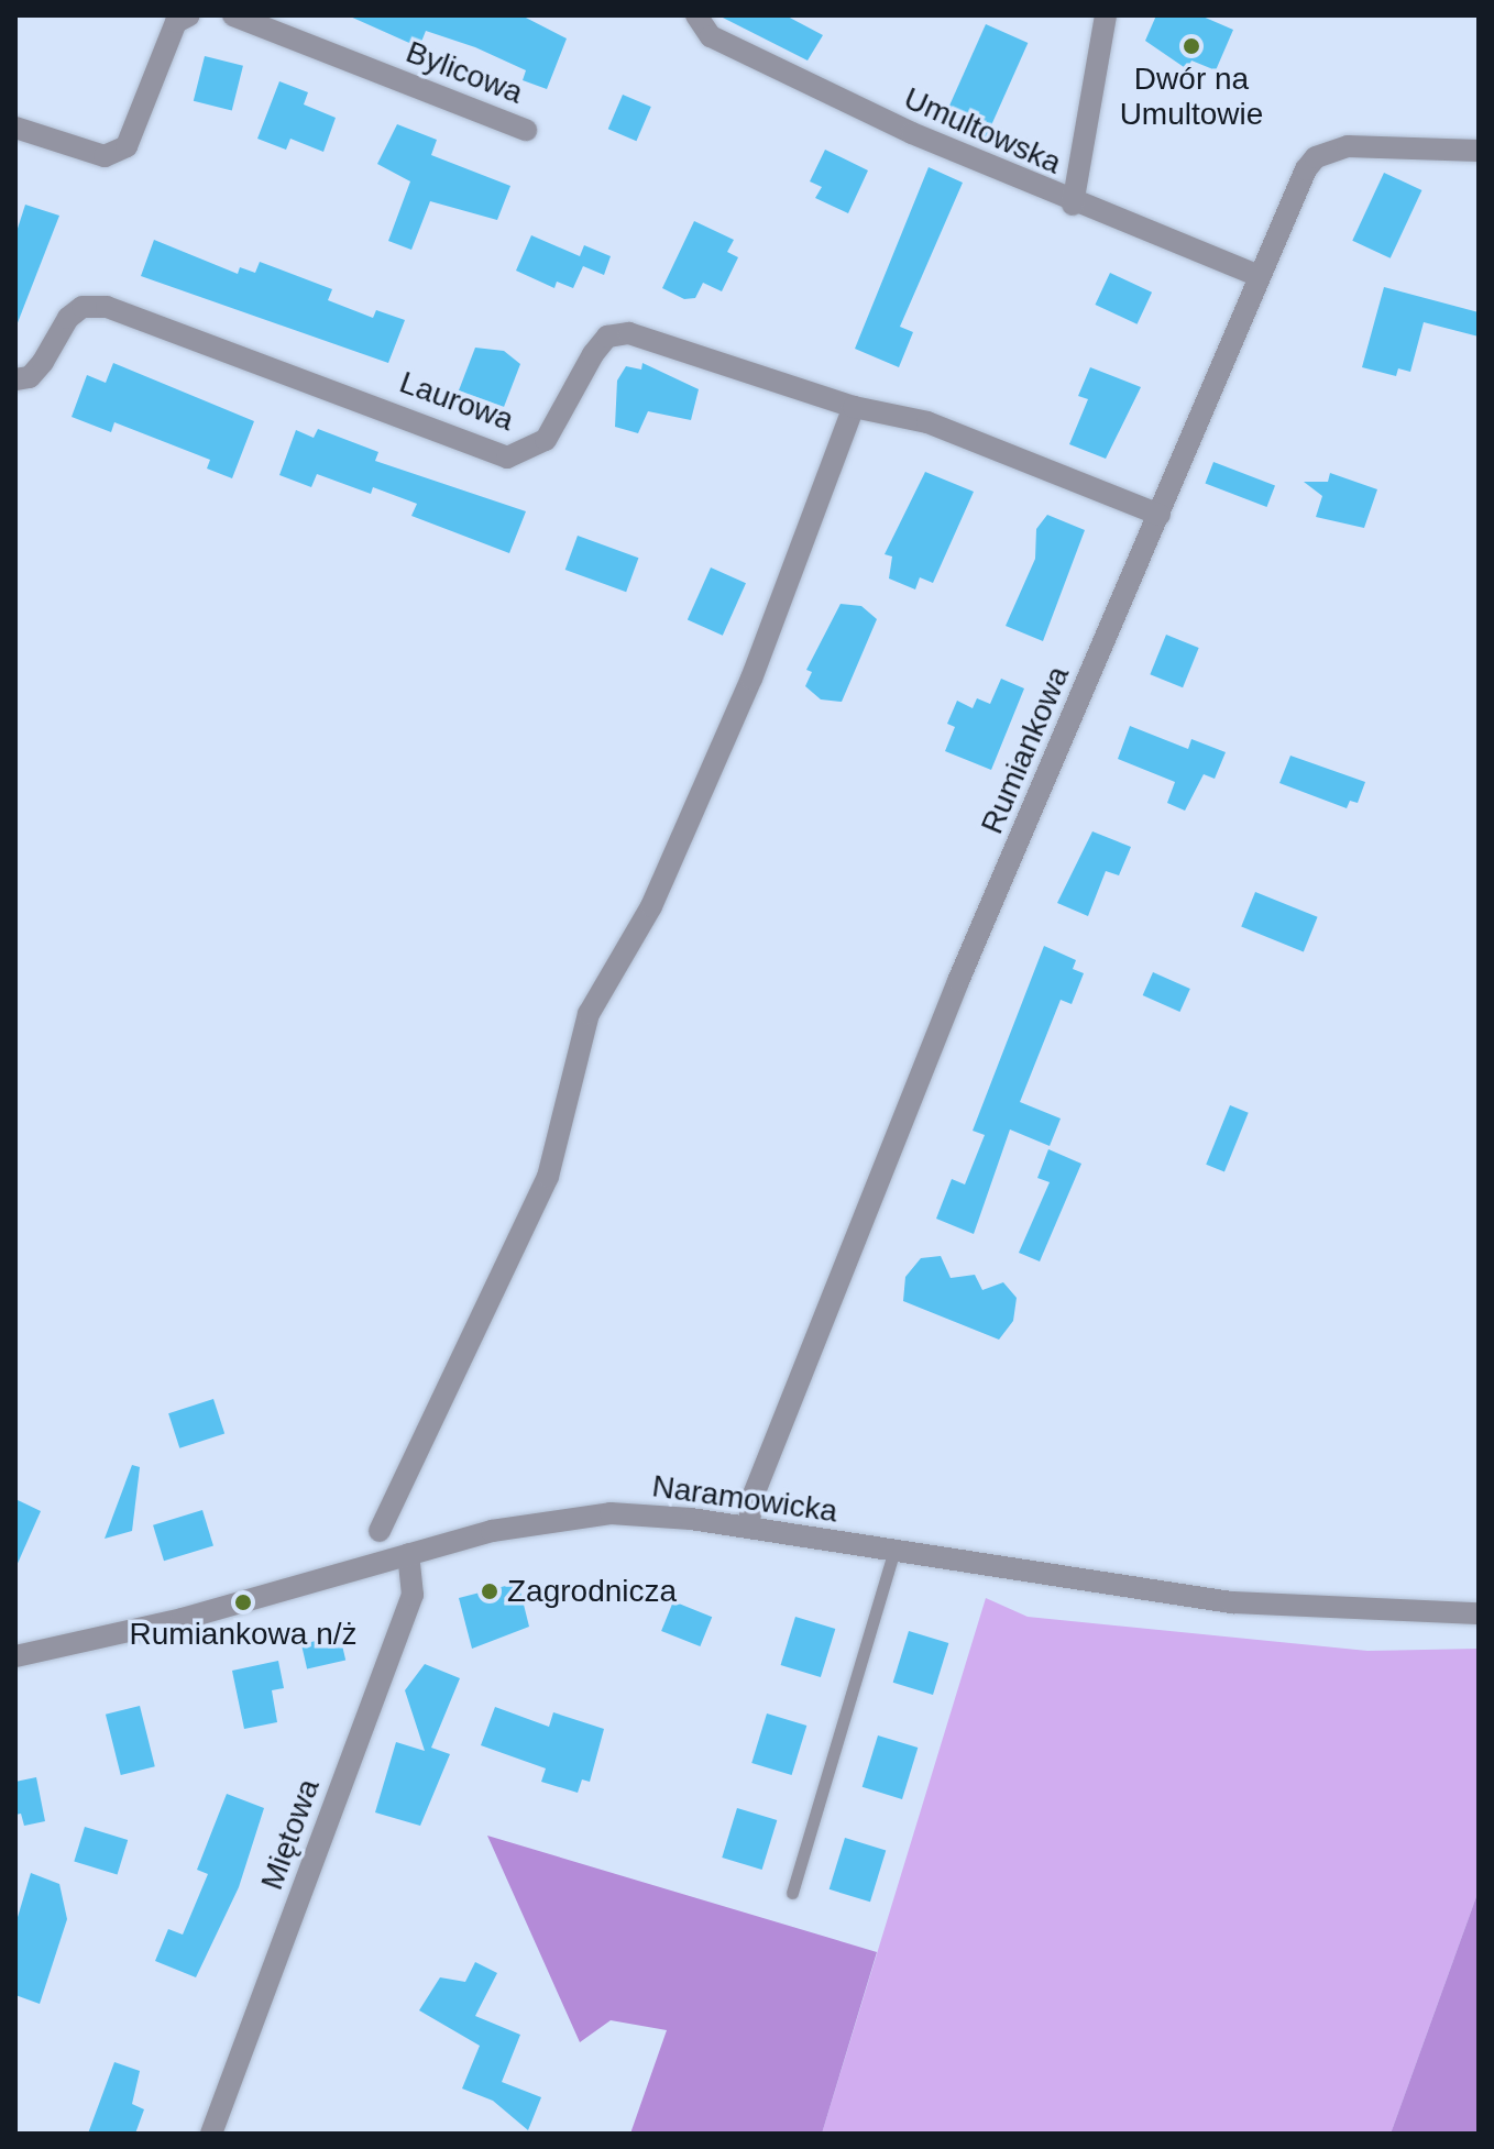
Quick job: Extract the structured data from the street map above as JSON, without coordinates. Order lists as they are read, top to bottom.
{
  "streets": {
    "street": [
      "Bylicowa",
      "Umultowska",
      "Laurowa",
      "Rumiankowa",
      "Naramowicka",
      "Miętowa"
    ]
  },
  "crossings": [
    ["Umultowska", "Rumiankowa"],
    ["Laurowa", "Rumiankowa"],
    ["Rumiankowa", "Naramowicka"],
    ["Naramowicka", "Miętowa"]
  ],
  "places": ["Dwór na Umultowie", "Zagrodnicza", "Rumiankowa n/ż"]
}
